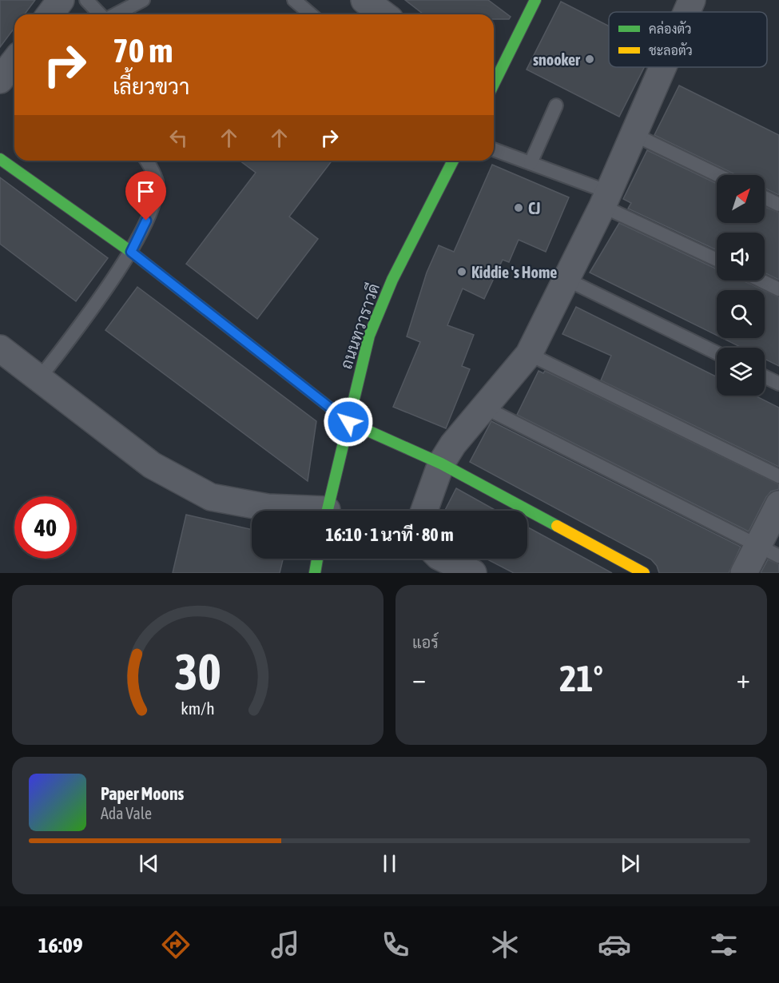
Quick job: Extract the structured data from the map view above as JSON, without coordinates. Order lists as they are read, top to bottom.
{
  "streets": {
    "street": ["ถนนทวาราวดี"]
  },
  "places": ["snooker", "CJ", "Kiddie 's Home"],
  "legend": ["คล่องตัว", "ชะลอตัว"],
  "north": "top right",
  "page": {
    "turn": ["70 m", "เลี้ยวขวา"],
    "limit": "40",
    "trip": "16:10 · 1 นาที · 80 m",
    "tile": "แอร์",
    "heat": ["−", "21°", "+"],
    "song": ["Paper Moons", "Ada Vale"],
    "tabs": "16:09",
    "gauge": ["30", "km/h"]
  }
}
